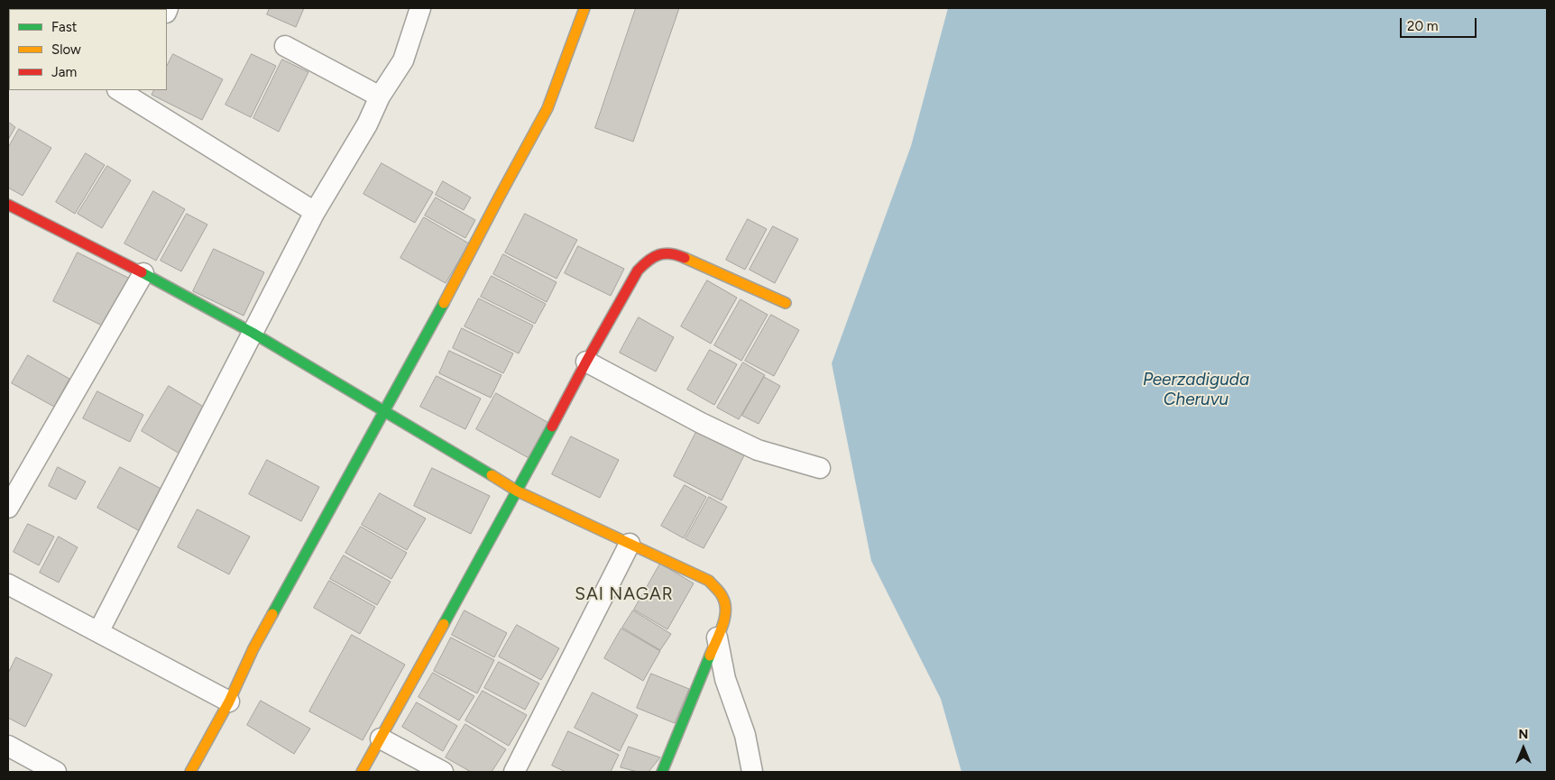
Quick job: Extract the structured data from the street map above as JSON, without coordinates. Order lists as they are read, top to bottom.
{
  "districts": ["SAI NAGAR"],
  "water": ["Peerzadiguda Cheruvu"],
  "legend": ["Fast", "Slow", "Jam"],
  "scale_bar": "20 m",
  "north": "top"
}
